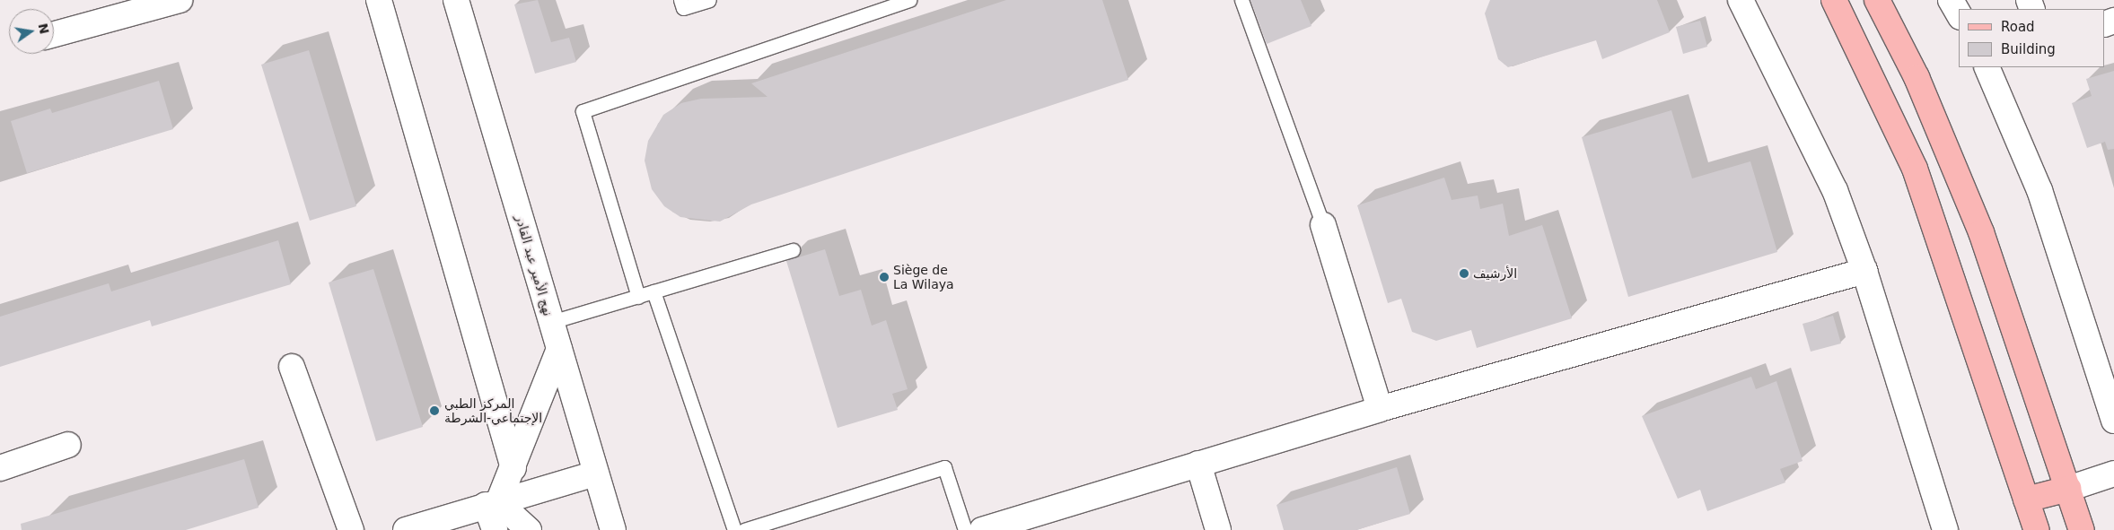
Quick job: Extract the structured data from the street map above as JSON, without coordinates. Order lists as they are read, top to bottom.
{
  "streets": {
    "street": ["نهج الأمير عبد القادر"]
  },
  "places": ["الأرشيف", "Siège de La Wilaya", "المركز الطبي الإجتماعي-الشرطة"],
  "legend": ["Road", "Building"],
  "north": "right"
}
